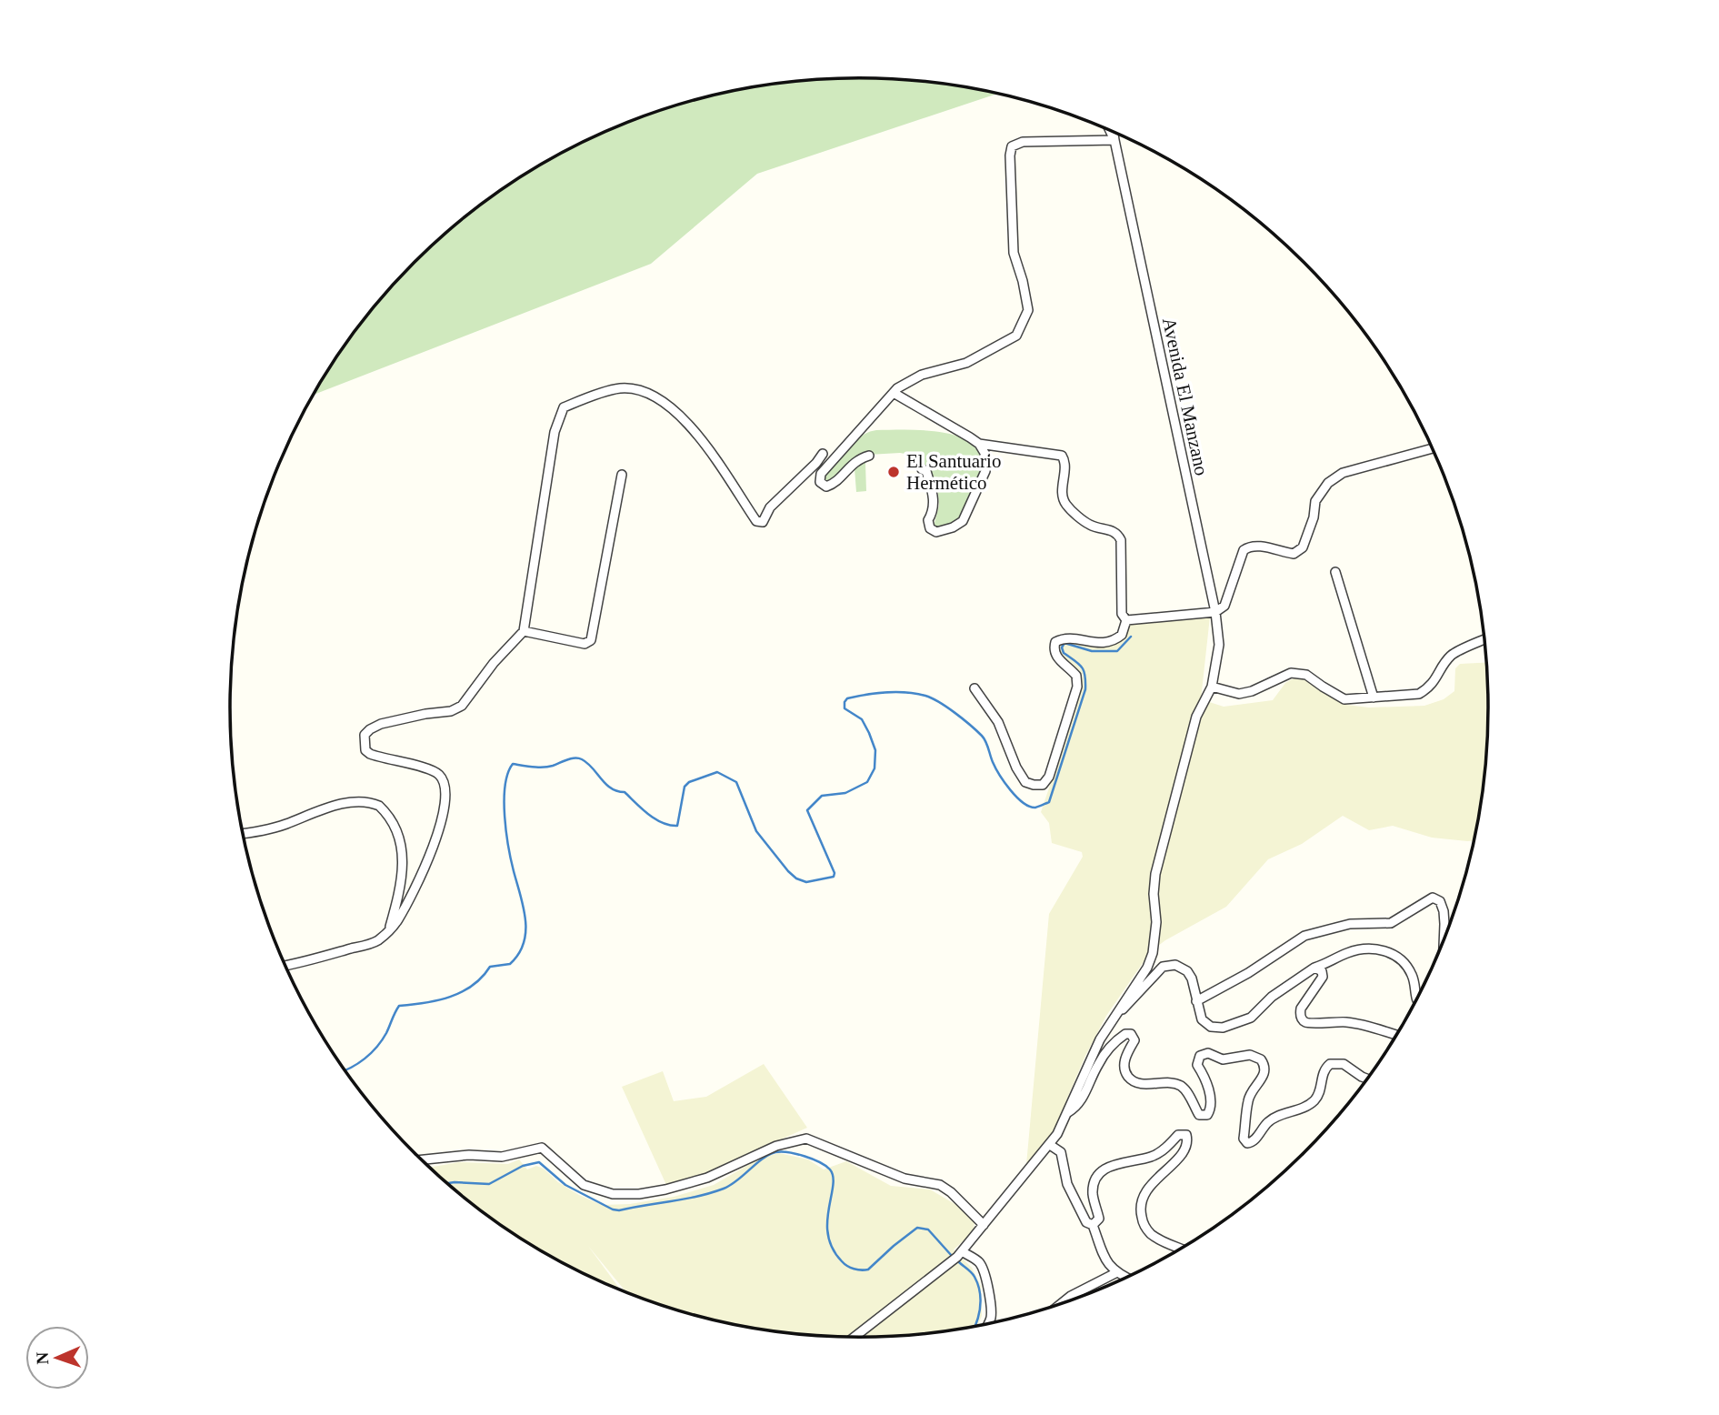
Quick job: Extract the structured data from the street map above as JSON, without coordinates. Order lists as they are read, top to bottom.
{
  "streets": {
    "street": ["Avenida El Manzano"]
  },
  "places": ["El Santuario Hermético"],
  "north": "left"
}
